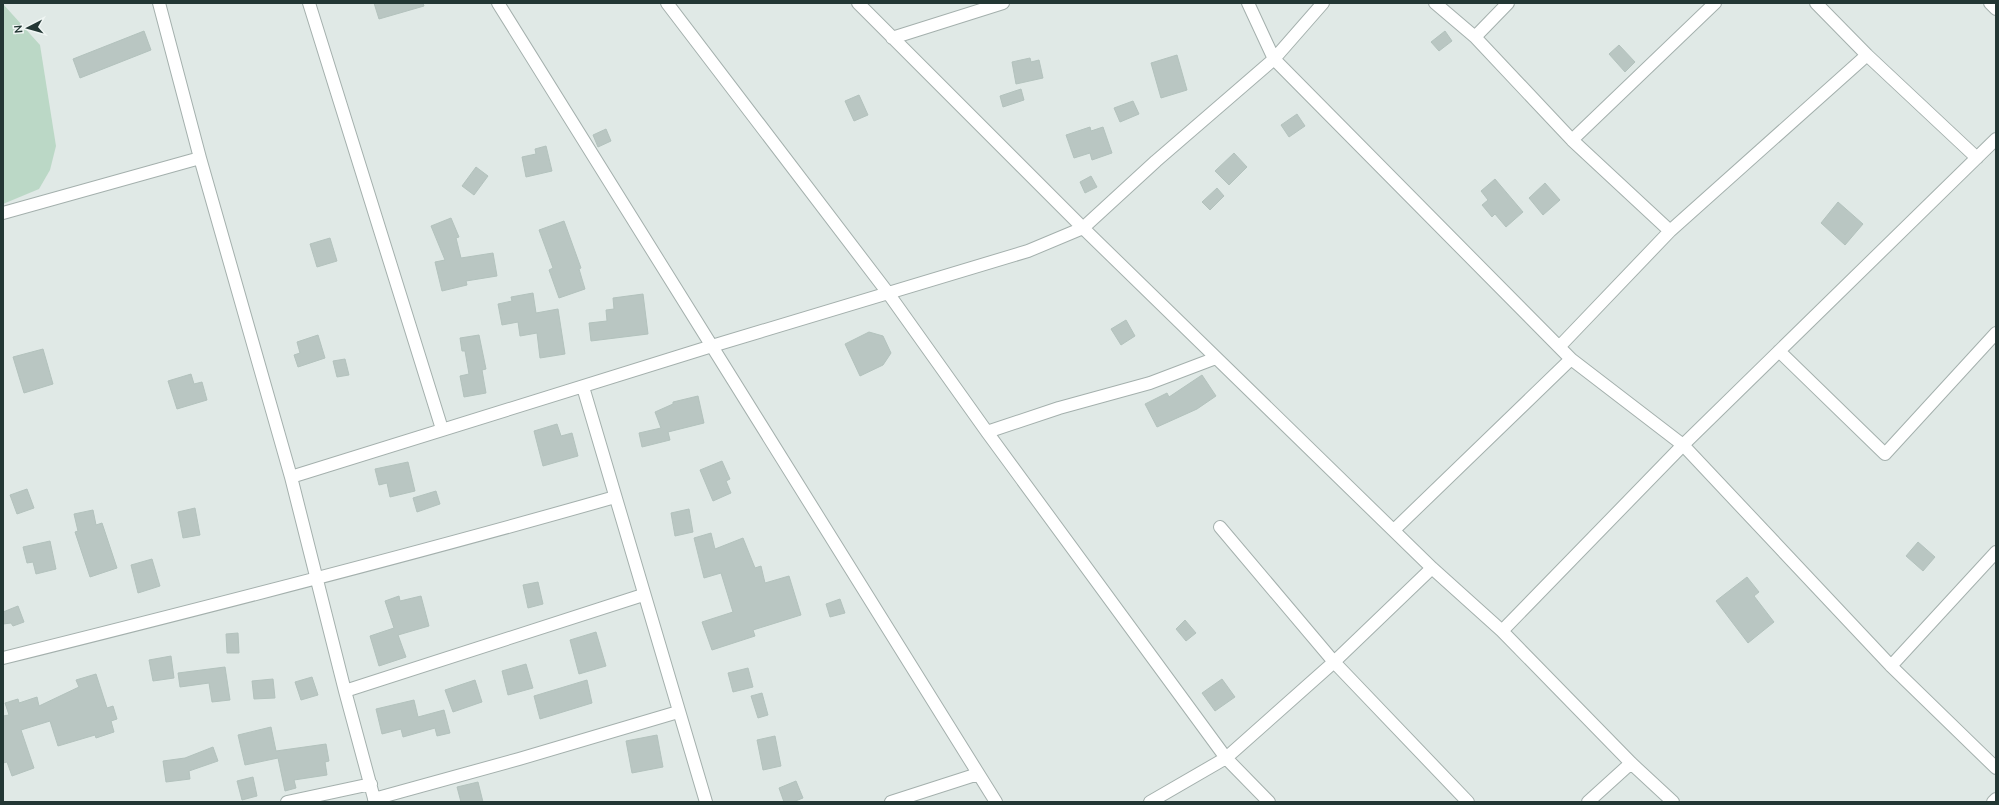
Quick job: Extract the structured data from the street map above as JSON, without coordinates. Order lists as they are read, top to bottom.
{
  "north": "left"
}
